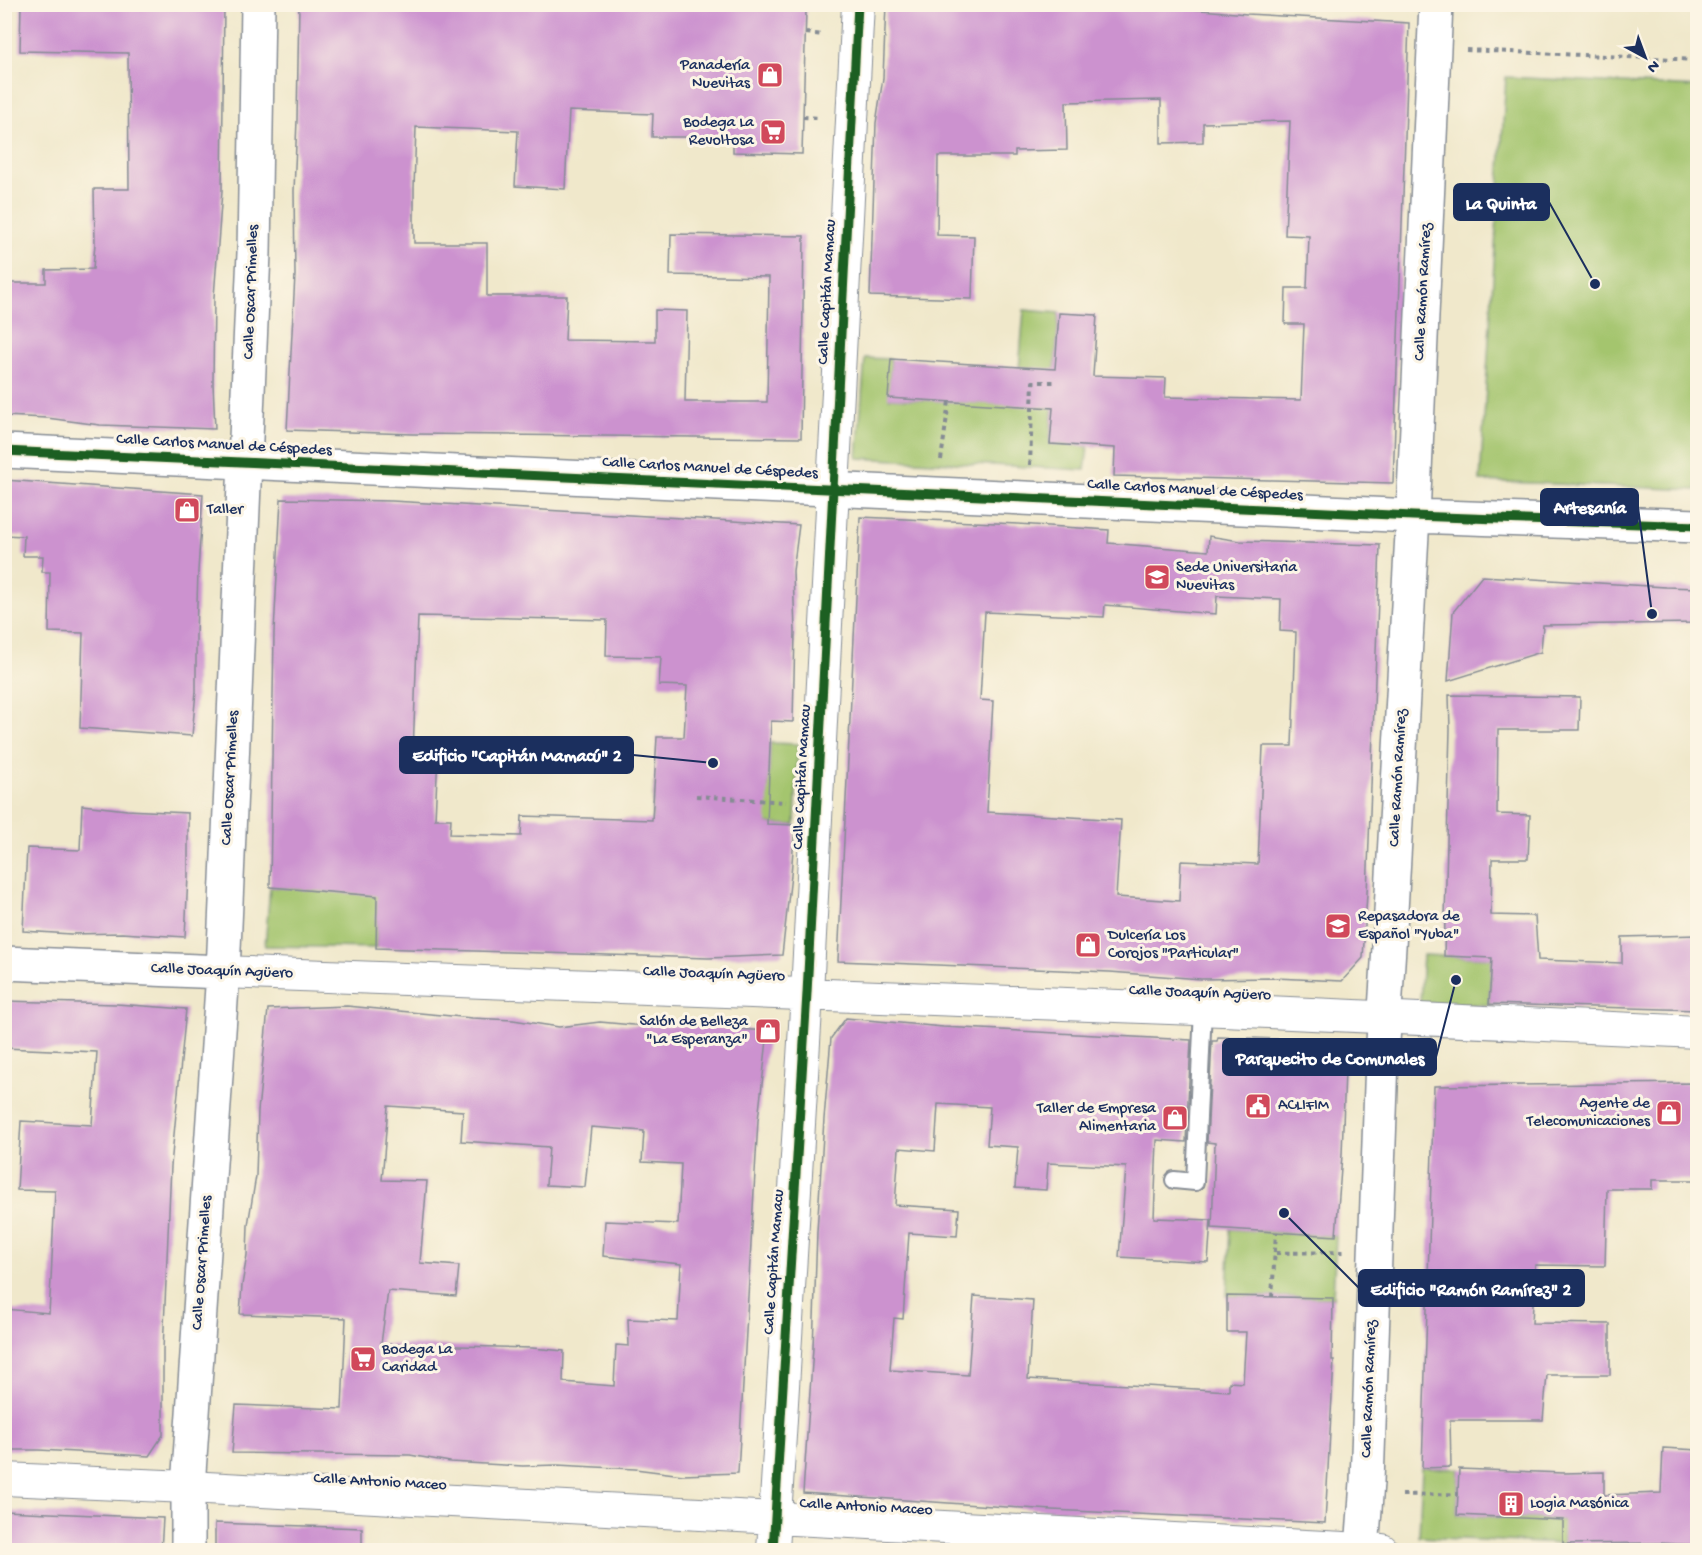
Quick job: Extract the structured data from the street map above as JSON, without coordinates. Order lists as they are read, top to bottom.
{
  "streets": {
    "street": [
      "Calle Oscar Primelles",
      "Calle Capitán Mamacu",
      "Calle Ramón Ramírez",
      "Calle Carlos Manuel de Céspedes",
      "Calle Joaquín Agüero",
      "Calle Antonio Maceo"
    ]
  },
  "crossings": [
    ["Calle Oscar Primelles", "Calle Carlos Manuel de Céspedes"],
    ["Calle Oscar Primelles", "Calle Joaquín Agüero"],
    ["Calle Oscar Primelles", "Calle Antonio Maceo"],
    ["Calle Capitán Mamacu", "Calle Carlos Manuel de Céspedes"],
    ["Calle Capitán Mamacu", "Calle Joaquín Agüero"],
    ["Calle Capitán Mamacu", "Calle Antonio Maceo"],
    ["Calle Ramón Ramírez", "Calle Carlos Manuel de Céspedes"],
    ["Calle Ramón Ramírez", "Calle Joaquín Agüero"],
    ["Calle Ramón Ramírez", "Calle Antonio Maceo"]
  ],
  "places": {
    "shop": [
      "Panadería Nuevitas",
      "Taller",
      "Dulcería Los Corojos \"Particular\"",
      "Salón de Belleza \"La Esperanza\"",
      "Agente de Telecomunicaciones",
      "Taller de Empresa Alimentaria"
    ],
    "supermarket": ["Bodega La Revoltosa", "Bodega La Caridad"],
    "other": [
      "La Quinta",
      "Artesanía",
      "Edificio \"Capitán Mamacú\" 2",
      "Parquecito de Comunales",
      "Edificio \"Ramón Ramírez\" 2"
    ],
    "school or university": ["Sede Universitaria Nuevitas", "Repasadora de Español \"Yuba\""],
    "public building": ["ACLIFIM"],
    "building": ["Logia Masónica"]
  },
  "north": "bottom right"
}
